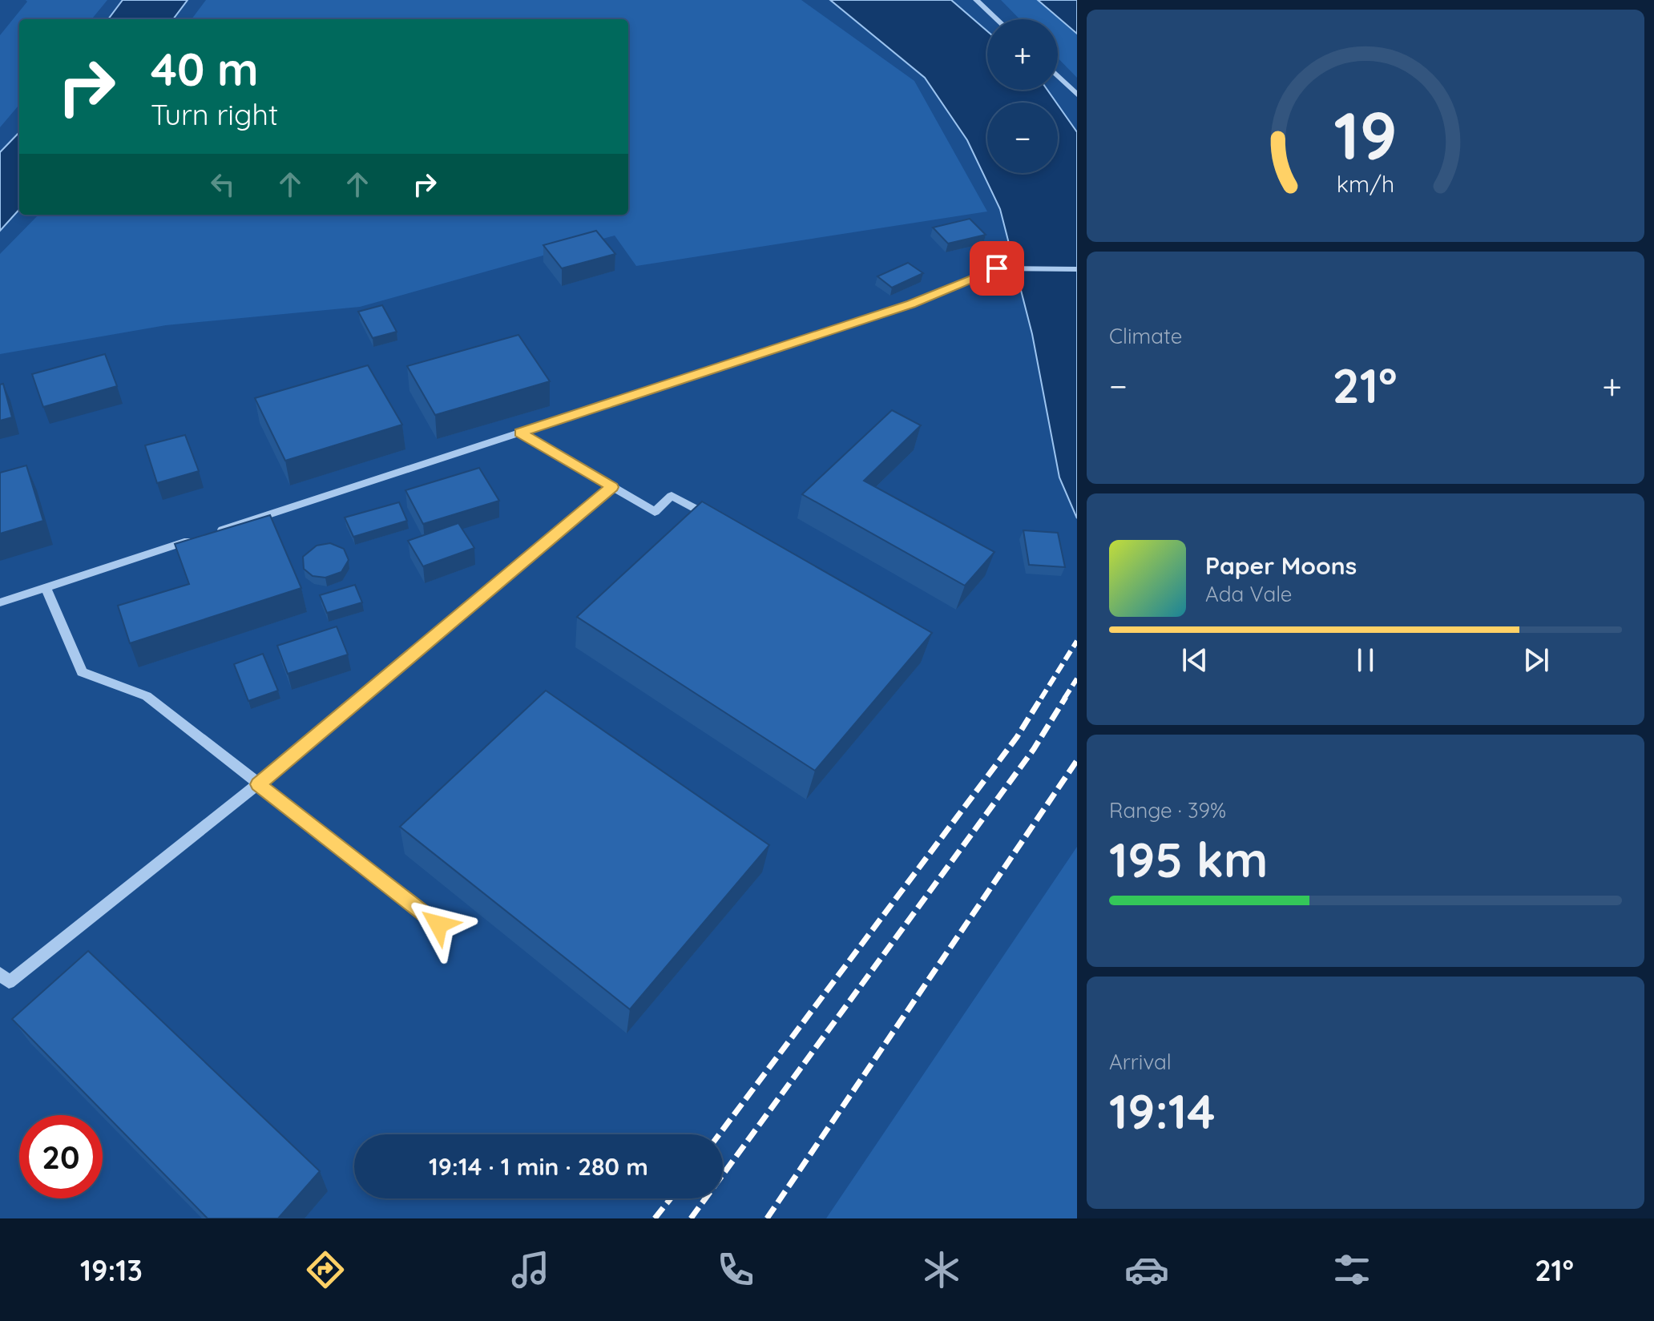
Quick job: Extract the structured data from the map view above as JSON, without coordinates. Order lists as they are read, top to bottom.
{
  "page": {
    "map_buttons": ["+", "−"],
    "turn": ["40 m", "Turn right"],
    "tile": [
      "Climate",
      ["Range · 39%", "195 km"],
      ["Arrival", "19:14"]
    ],
    "heat": ["−", "21°", "+"],
    "song": ["Paper Moons", "Ada Vale"],
    "limit": "20",
    "trip": "19:14 · 1 min · 280 m",
    "tabs": ["19:13", "21°"],
    "gauge": ["19", "km/h"]
  }
}
